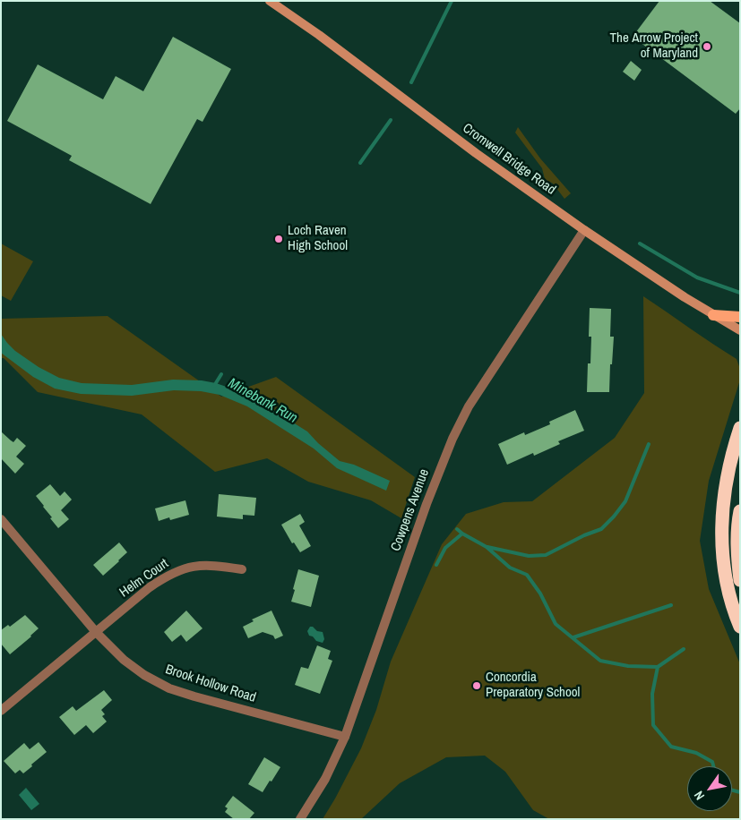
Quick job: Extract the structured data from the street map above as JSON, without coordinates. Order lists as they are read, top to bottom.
{
  "streets": {
    "main road": ["Cromwell Bridge Road"],
    "street": ["Cowpens Avenue", "Helm Court", "Brook Hollow Road"]
  },
  "crossings": [
    ["Cromwell Bridge Road", "Cowpens Avenue"],
    ["Cowpens Avenue", "Brook Hollow Road"],
    ["Helm Court", "Brook Hollow Road"]
  ],
  "water": ["Minebank Run"],
  "places": ["The Arrow Project of Maryland", "Loch Raven High School", "Concordia Preparatory School"],
  "north": "bottom left"
}
